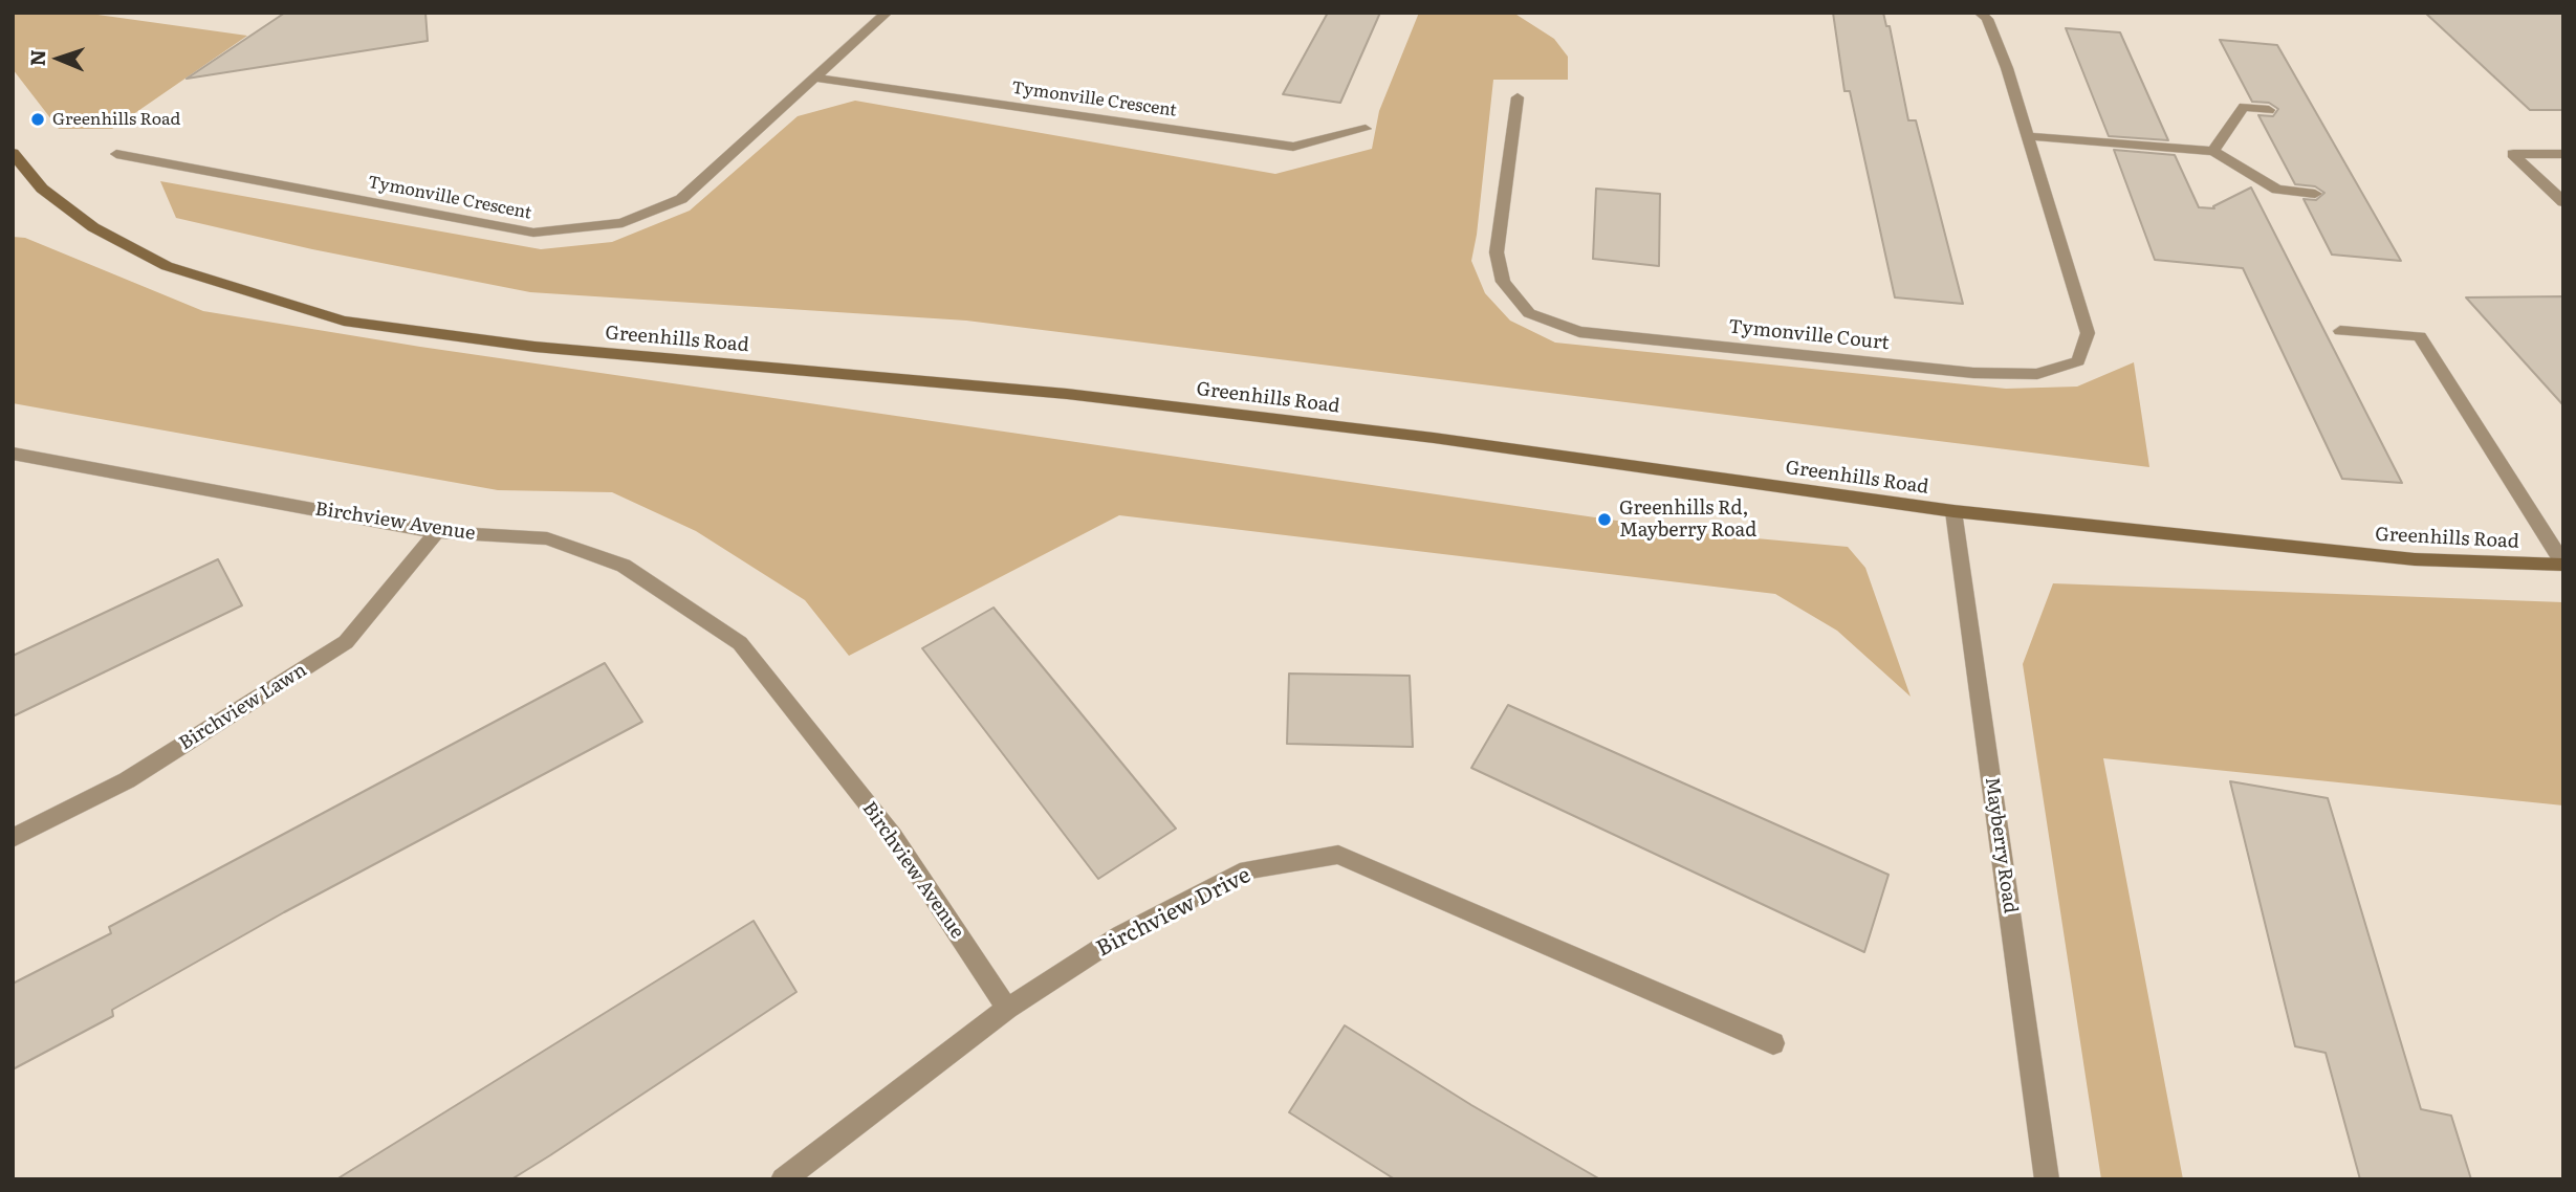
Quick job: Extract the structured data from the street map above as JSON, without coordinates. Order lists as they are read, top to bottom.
{
  "streets": {
    "main road": ["Greenhills Road"],
    "street": [
      "Tymonville Crescent",
      "Tymonville Court",
      "Birchview Avenue",
      "Birchview Lawn",
      "Mayberry Road",
      "Birchview Drive"
    ]
  },
  "crossings": [
    ["Greenhills Road", "Mayberry Road"],
    ["Birchview Avenue", "Birchview Lawn"],
    ["Birchview Avenue", "Birchview Drive"]
  ],
  "places": ["Greenhills Road", "Greenhills Rd, Mayberry Road"],
  "north": "left"
}
